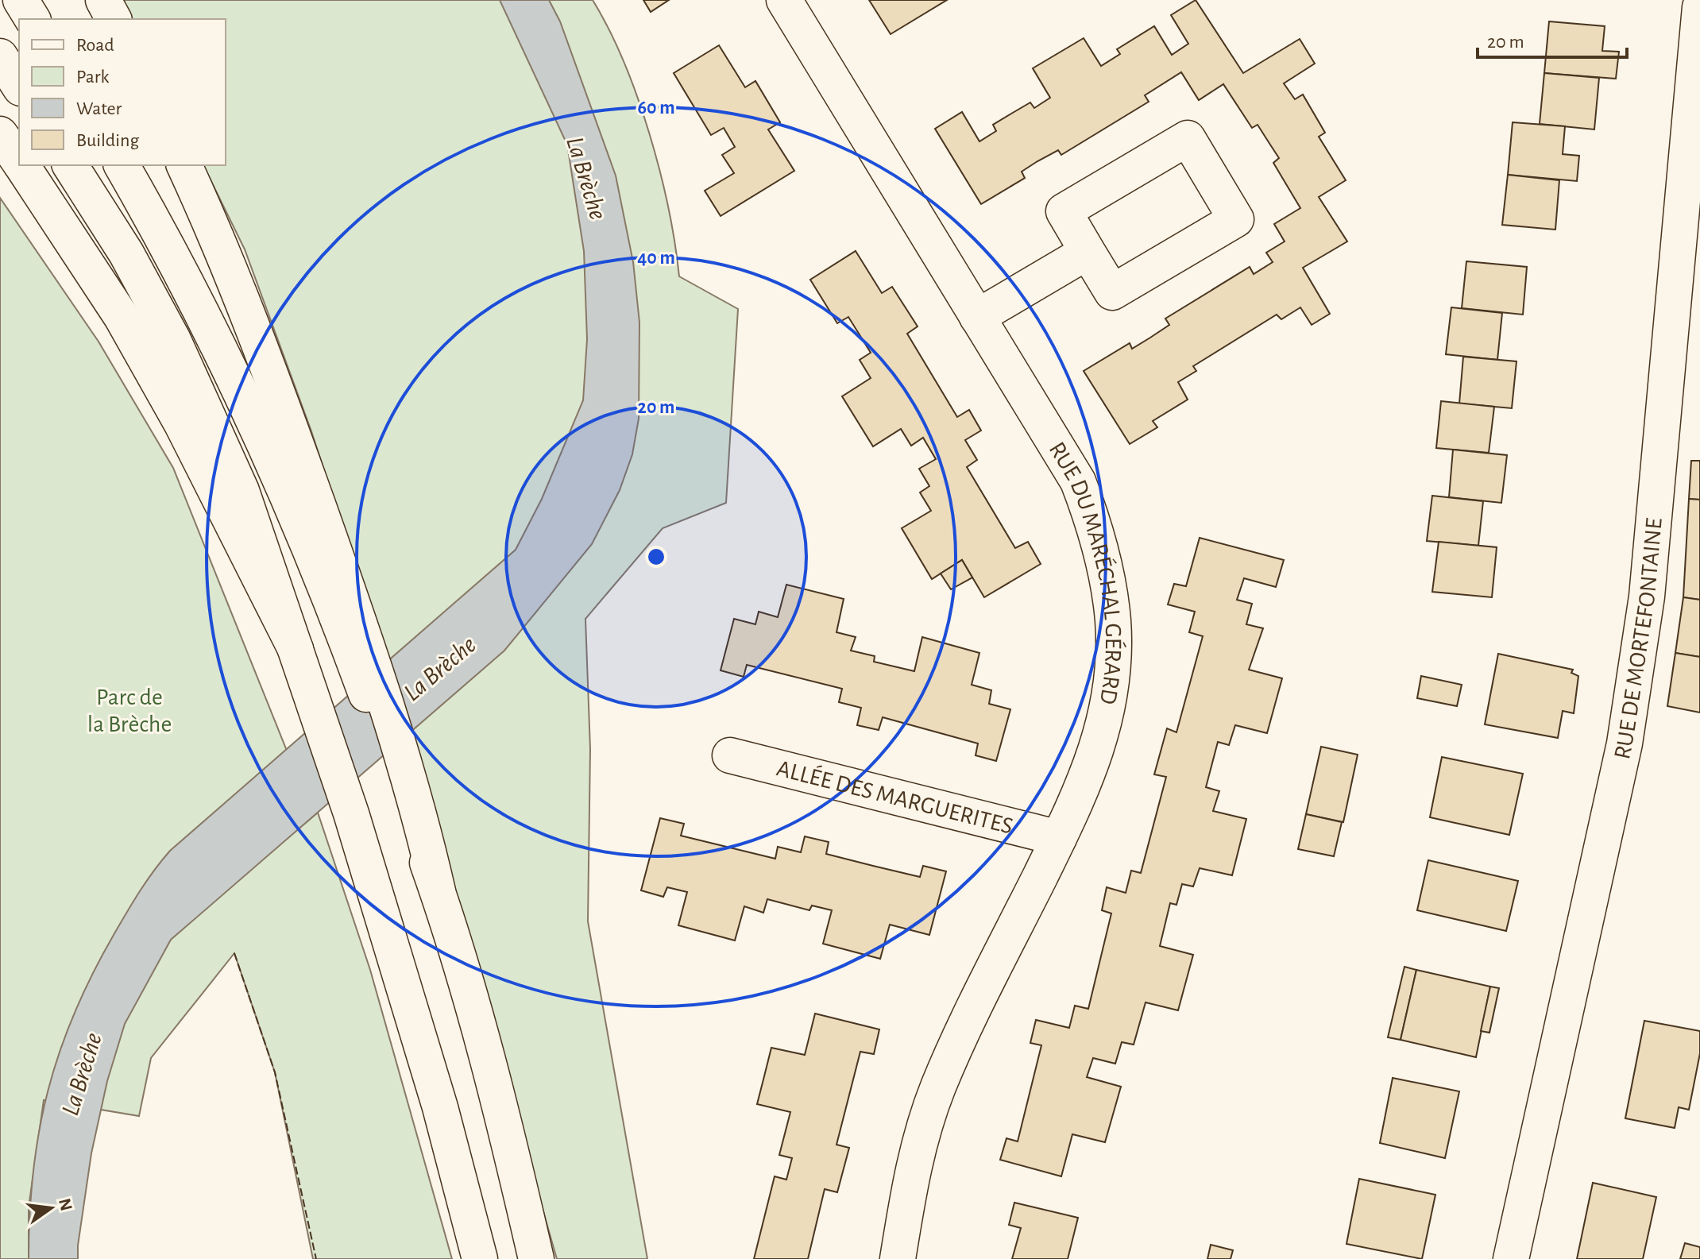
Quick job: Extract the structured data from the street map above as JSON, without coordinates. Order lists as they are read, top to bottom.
{
  "streets": {
    "main road": ["RUE DU MARÉCHAL GÉRARD", "RUE DE MORTEFONTAINE", "ALLÉE DES MARGUERITES"]
  },
  "crossings": [
    ["RUE DU MARÉCHAL GÉRARD", "ALLÉE DES MARGUERITES"]
  ],
  "water": ["La Brèche"],
  "parks": ["Parc de la Brèche"],
  "legend": [
    "Road",
    "Park",
    "Water",
    "Building"
  ],
  "scale_bar": "20 m",
  "north": "right",
  "rings": ["60 m", "40 m", "20 m"]
}
